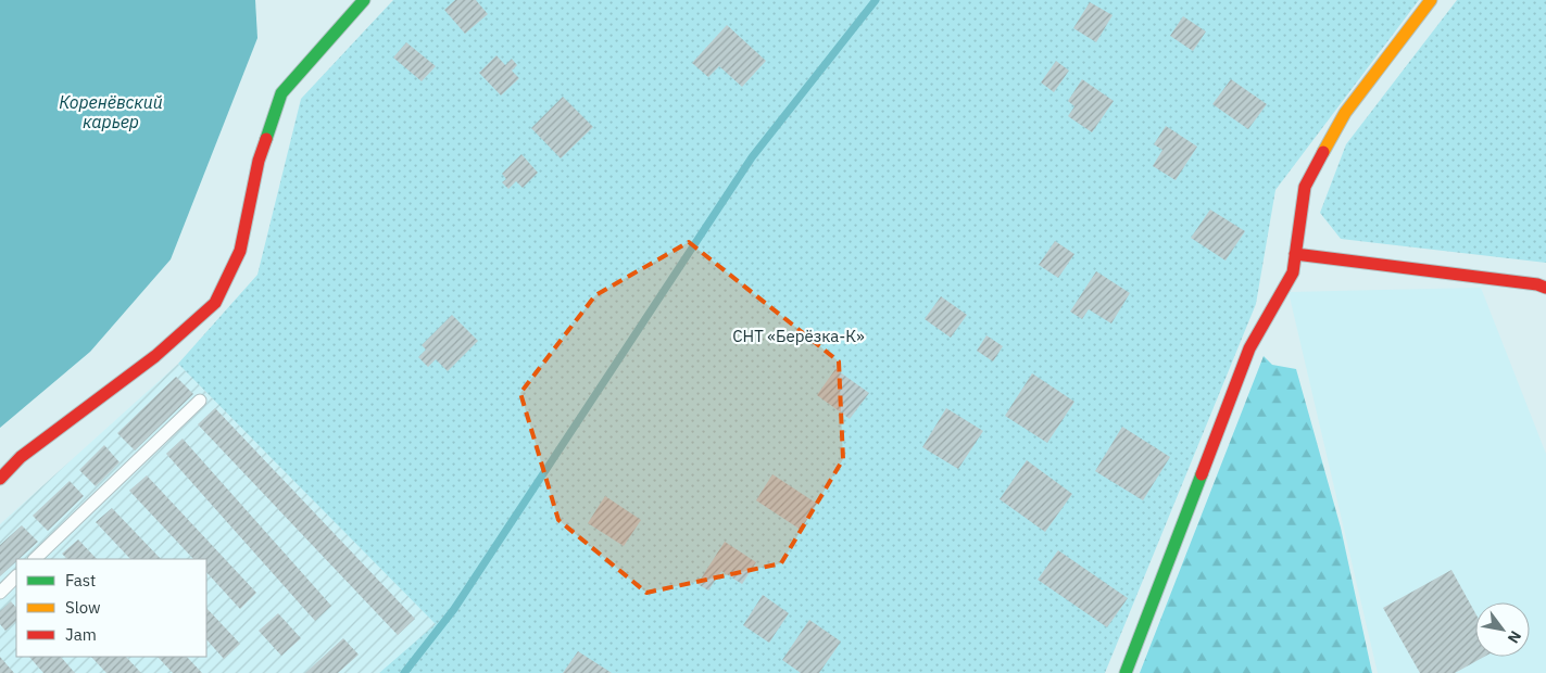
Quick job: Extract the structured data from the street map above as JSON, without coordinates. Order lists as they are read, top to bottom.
{
  "water": ["Коренёвский карьер"],
  "parks": ["СНТ «Берёзка-К»"],
  "legend": ["Fast", "Slow", "Jam"],
  "north": "bottom right"
}
